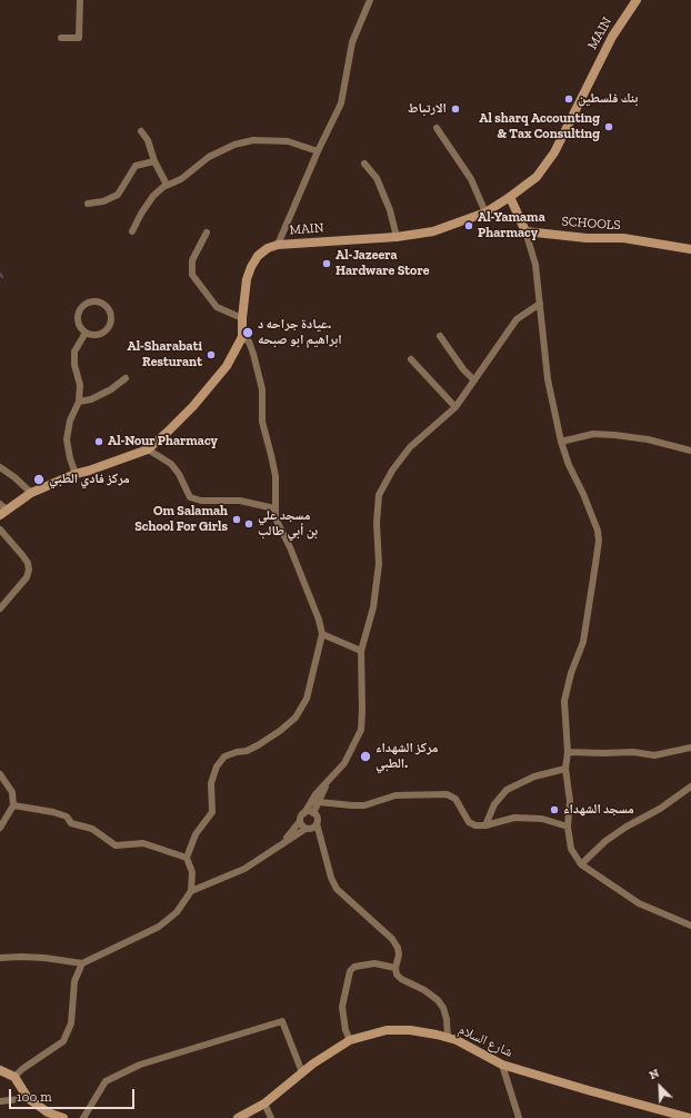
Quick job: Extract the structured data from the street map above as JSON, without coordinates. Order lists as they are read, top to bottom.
{
  "streets": {
    "main road": ["MAIN", "SCHOOLS", "شارع السلام"]
  },
  "places": [
    "بنك فلسطين",
    "الارتباط",
    "Al sharq Accounting & Tax Consulting",
    "Al-Yamama Pharmacy",
    "Al-Jazeera Hardware Store",
    "عيادة جراحه د. ابراهيم ابو صبحه",
    "Al-Sharabati Resturant",
    "Al-Nour Pharmacy",
    "مركز فادي الطبي",
    "Om Salamah School For Girls",
    "مسجد علي بن أبي طالب",
    "مركز الشهداء الطبي.",
    "مسجد الشهداء"
  ],
  "scale_bar": "100 m",
  "north": "top left"
}
